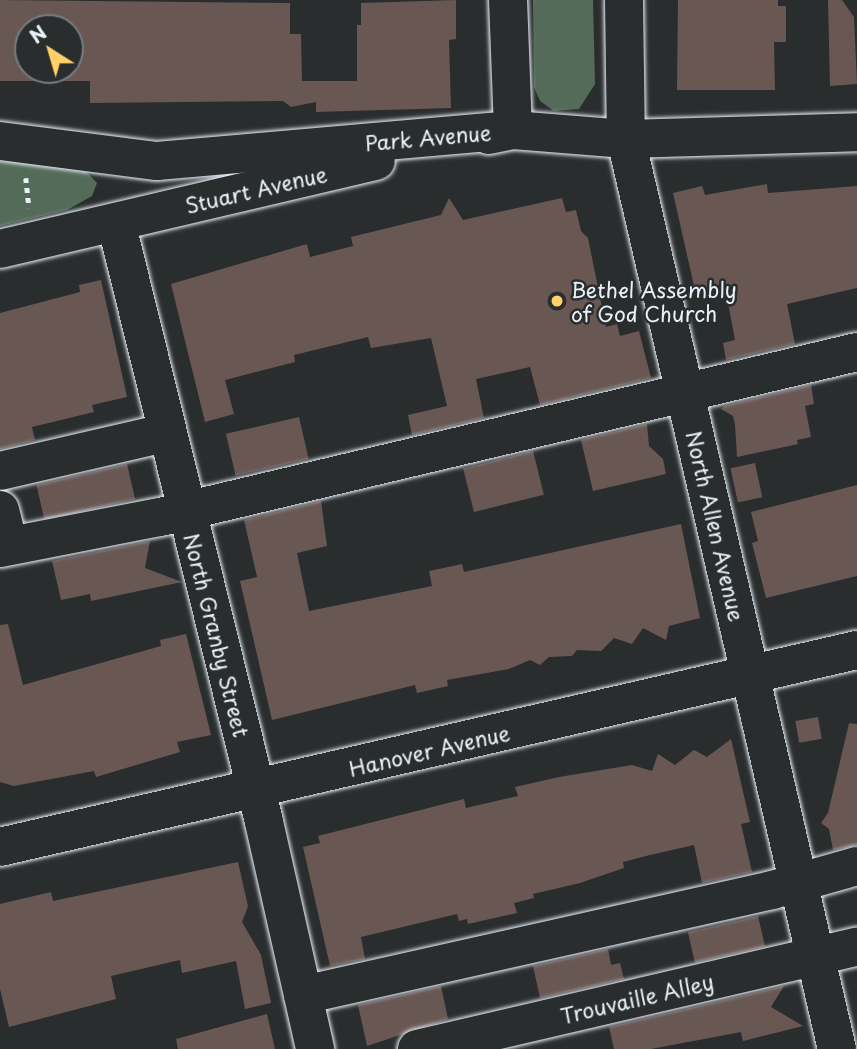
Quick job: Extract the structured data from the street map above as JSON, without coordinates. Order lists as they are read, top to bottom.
{
  "streets": {
    "street": [
      "Park Avenue",
      "Stuart Avenue",
      "North Allen Avenue",
      "North Granby Street",
      "Hanover Avenue",
      "Trouvaille Alley"
    ]
  },
  "crossings": [
    ["Park Avenue", "Stuart Avenue"],
    ["Park Avenue", "North Allen Avenue"],
    ["Stuart Avenue", "North Granby Street"],
    ["North Allen Avenue", "Hanover Avenue"],
    ["North Allen Avenue", "Trouvaille Alley"],
    ["North Granby Street", "Hanover Avenue"]
  ],
  "places": ["Bethel Assembly of God Church"],
  "north": "top left"
}
